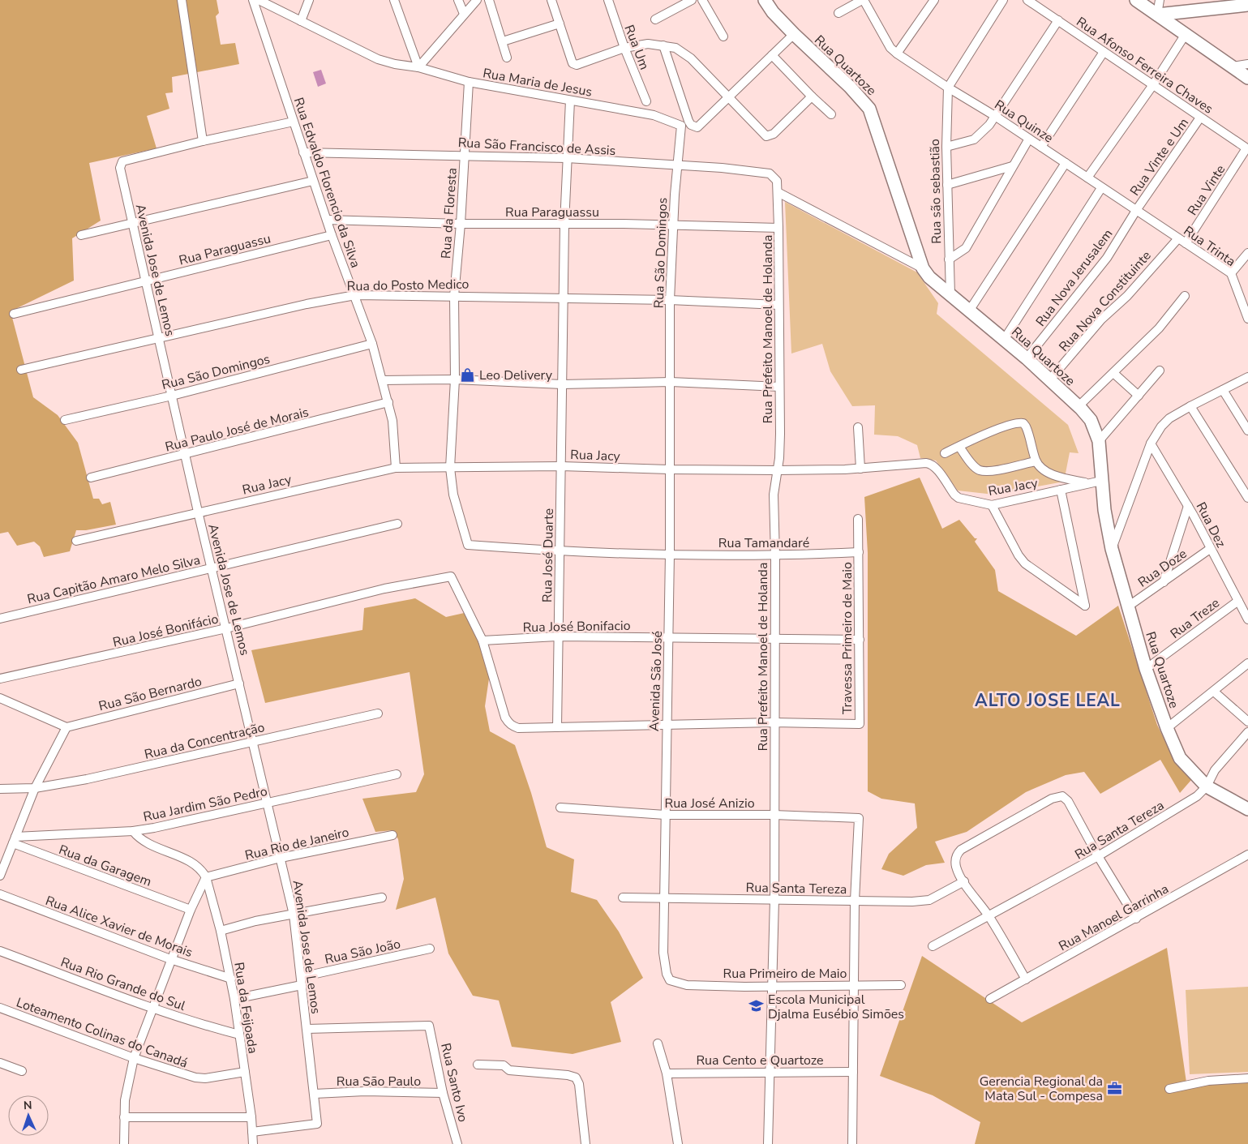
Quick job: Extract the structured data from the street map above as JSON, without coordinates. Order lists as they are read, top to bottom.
{
  "streets": {
    "street": [
      "Rua Um",
      "Rua Quartoze",
      "Rua Afonso Ferreira Chaves",
      "Rua Maria de Jesus",
      "Rua Quinze",
      "Rua São Francisco de Assis",
      "Rua Vinte e Um",
      "Rua Edvaldo Florencio da Silva",
      "Rua Vinte",
      "Rua são sebastião",
      "Rua Paraguassu",
      "Rua da Floresta",
      "Rua Trinta",
      "Rua São Domingos",
      "Avenida Jose de Lemos",
      "Rua Nova Jerusalem",
      "Rua do Posto Medico",
      "Rua Nova Constituinte",
      "Rua Prefeito Manoel de Holanda",
      "Rua Paulo José de Morais",
      "Rua Jacy",
      "Rua Dez",
      "Rua Tamandaré",
      "Rua José Duarte",
      "Rua Doze",
      "Rua Capitão Amaro Melo Silva",
      "Rua Treze",
      "Rua José Bonifacio",
      "Rua José Bonifácio",
      "Travessa Primeiro de Maio",
      "Avenida São José",
      "Rua São Bernardo",
      "Rua da Concentração",
      "Rua José Anizio",
      "Rua Jardim São Pedro",
      "Rua Santa Tereza",
      "Rua Rio de Janeiro",
      "Rua da Garagem",
      "Rua Manoel Garrinha",
      "Rua Alice Xavier de Morais",
      "Rua São João",
      "Rua Primeiro de Maio",
      "Rua Rio Grande do Sul",
      "Rua da Feijoada",
      "Loteamento Colinas do Canadá",
      "Rua Cento e Quartoze",
      "Rua São Paulo",
      "Rua Santo Ivo"
    ]
  },
  "crossings": [
    ["Rua Quartoze", "Rua são sebastião"],
    ["Rua Quartoze", "Rua Nova Jerusalem"],
    ["Rua Quartoze", "Rua Nova Constituinte"],
    ["Rua Quartoze", "Rua Jacy"],
    ["Rua Quartoze", "Rua Doze"],
    ["Rua Quartoze", "Rua Treze"],
    ["Rua Quartoze", "Rua Santa Tereza"],
    ["Rua Afonso Ferreira Chaves", "Rua Vinte e Um"],
    ["Rua Afonso Ferreira Chaves", "Rua Vinte"],
    ["Rua Maria de Jesus", "Rua da Floresta"],
    ["Rua Maria de Jesus", "Rua São Domingos"],
    ["Rua Quinze", "Rua Vinte e Um"],
    ["Rua Quinze", "Rua são sebastião"],
    ["Rua Quinze", "Rua Trinta"],
    ["Rua Quinze", "Rua Nova Jerusalem"],
    ["Rua São Francisco de Assis", "Rua Edvaldo Florencio da Silva"],
    ["Rua São Francisco de Assis", "Rua da Floresta"],
    ["Rua São Francisco de Assis", "Rua São Domingos"],
    ["Rua São Francisco de Assis", "Rua Prefeito Manoel de Holanda"],
    ["Rua Vinte e Um", "Rua Trinta"],
    ["Rua Vinte e Um", "Rua Nova Jerusalem"],
    ["Rua Edvaldo Florencio da Silva", "Rua Paraguassu"],
    ["Rua Edvaldo Florencio da Silva", "Rua São Domingos"],
    ["Rua Edvaldo Florencio da Silva", "Rua do Posto Medico"],
    ["Rua Edvaldo Florencio da Silva", "Rua Paulo José de Morais"],
    ["Rua Edvaldo Florencio da Silva", "Rua Jacy"],
    ["Rua Vinte", "Rua Trinta"],
    ["Rua Paraguassu", "Rua da Floresta"],
    ["Rua Paraguassu", "Rua São Domingos"],
    ["Rua Paraguassu", "Avenida Jose de Lemos"],
    ["Rua Paraguassu", "Rua Prefeito Manoel de Holanda"],
    ["Rua Paraguassu", "Rua José Duarte"],
    ["Rua da Floresta", "Rua do Posto Medico"],
    ["Rua da Floresta", "Rua Jacy"],
    ["Rua da Floresta", "Rua Tamandaré"],
    ["Rua Trinta", "Rua Nova Jerusalem"],
    ["Rua Trinta", "Rua Nova Constituinte"],
    ["Rua São Domingos", "Avenida Jose de Lemos"],
    ["Rua São Domingos", "Rua do Posto Medico"],
    ["Rua São Domingos", "Avenida São José"],
    ["Avenida Jose de Lemos", "Rua do Posto Medico"],
    ["Avenida Jose de Lemos", "Rua Paulo José de Morais"],
    ["Avenida Jose de Lemos", "Rua Jacy"],
    ["Avenida Jose de Lemos", "Rua Capitão Amaro Melo Silva"],
    ["Avenida Jose de Lemos", "Rua José Bonifácio"],
    ["Avenida Jose de Lemos", "Rua São Bernardo"],
    ["Avenida Jose de Lemos", "Rua da Concentração"],
    ["Avenida Jose de Lemos", "Rua Jardim São Pedro"],
    ["Avenida Jose de Lemos", "Rua Rio de Janeiro"],
    ["Avenida Jose de Lemos", "Rua São João"],
    ["Avenida Jose de Lemos", "Rua da Feijoada"],
    ["Avenida Jose de Lemos", "Rua São Paulo"],
    ["Avenida Jose de Lemos", "Rua Santo Ivo"],
    ["Rua do Posto Medico", "Rua Prefeito Manoel de Holanda"],
    ["Rua do Posto Medico", "Rua José Duarte"],
    ["Rua Prefeito Manoel de Holanda", "Rua Jacy"],
    ["Rua Prefeito Manoel de Holanda", "Rua Tamandaré"],
    ["Rua Prefeito Manoel de Holanda", "Rua José Bonifacio"],
    ["Rua Prefeito Manoel de Holanda", "Travessa Primeiro de Maio"],
    ["Rua Prefeito Manoel de Holanda", "Rua José Anizio"],
    ["Rua Prefeito Manoel de Holanda", "Rua Santa Tereza"],
    ["Rua Prefeito Manoel de Holanda", "Rua Primeiro de Maio"],
    ["Rua Prefeito Manoel de Holanda", "Rua Cento e Quartoze"],
    ["Rua Jacy", "Rua José Duarte"],
    ["Rua Jacy", "Avenida São José"],
    ["Rua Dez", "Rua Doze"],
    ["Rua Dez", "Rua Treze"],
    ["Rua Tamandaré", "Rua José Duarte"],
    ["Rua Tamandaré", "Travessa Primeiro de Maio"],
    ["Rua Tamandaré", "Avenida São José"],
    ["Rua José Duarte", "Rua José Bonifacio"],
    ["Rua José Bonifacio", "Rua José Bonifácio"],
    ["Rua José Bonifacio", "Travessa Primeiro de Maio"],
    ["Rua José Bonifacio", "Avenida São José"],
    ["Avenida São José", "Rua José Anizio"],
    ["Avenida São José", "Rua Santa Tereza"],
    ["Avenida São José", "Rua Primeiro de Maio"],
    ["Rua José Anizio", "Rua Santa Tereza"],
    ["Rua Jardim São Pedro", "Rua da Garagem"],
    ["Rua Rio de Janeiro", "Rua da Feijoada"],
    ["Rua Alice Xavier de Morais", "Rua da Feijoada"],
    ["Rua São João", "Rua da Feijoada"],
    ["Rua Rio Grande do Sul", "Rua da Feijoada"],
    ["Rua da Feijoada", "Loteamento Colinas do Canadá"],
    ["Rua São Paulo", "Rua Santo Ivo"]
  ],
  "districts": ["ALTO JOSE LEAL"],
  "places": {
    "shop": ["Leo Delivery"],
    "school or university": ["Escola Municipal Djalma Eusébio Simões"],
    "office": ["Gerencia Regional da Mata Sul - Compesa"]
  },
  "north": "top"
}
